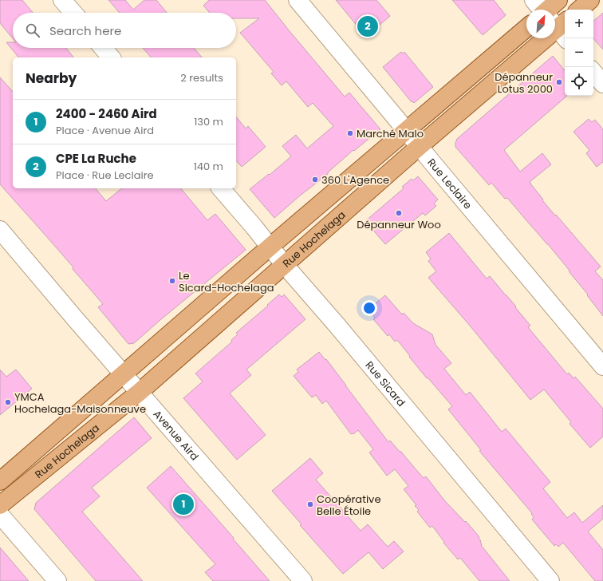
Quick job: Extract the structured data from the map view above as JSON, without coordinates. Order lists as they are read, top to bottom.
{
  "streets": {
    "main road": ["Rue Hochelaga"],
    "street": ["Rue Leclaire", "Rue Sicard", "Avenue Aird"]
  },
  "crossings": [
    ["Rue Leclaire", "Rue Hochelaga"],
    ["Rue Hochelaga", "Rue Sicard"],
    ["Rue Hochelaga", "Avenue Aird"]
  ],
  "places": [
    "Dépanneur Lotus 2000",
    "Marché Malo",
    "360 L'Agence",
    "Dépanneur Woo",
    "Le Sicard-Hochelaga",
    "YMCA Hochelaga-Maisonneuve",
    "Coopérative Belle Étoile"
  ],
  "north": "top right",
  "page": {
    "map_buttons": ["+", "−"],
    "search": "Search here",
    "pins": ["2", "1"],
    "heading": ["Nearby", "2 results"],
    "list": [
      {
        "mark": "1",
        "name": "2400 - 2460 Aird",
        "note": "Place · Avenue Aird",
        "value": "130 m"
      },
      {
        "mark": "2",
        "name": "CPE La Ruche",
        "note": "Place · Rue Leclaire",
        "value": "140 m"
      }
    ]
  }
}
